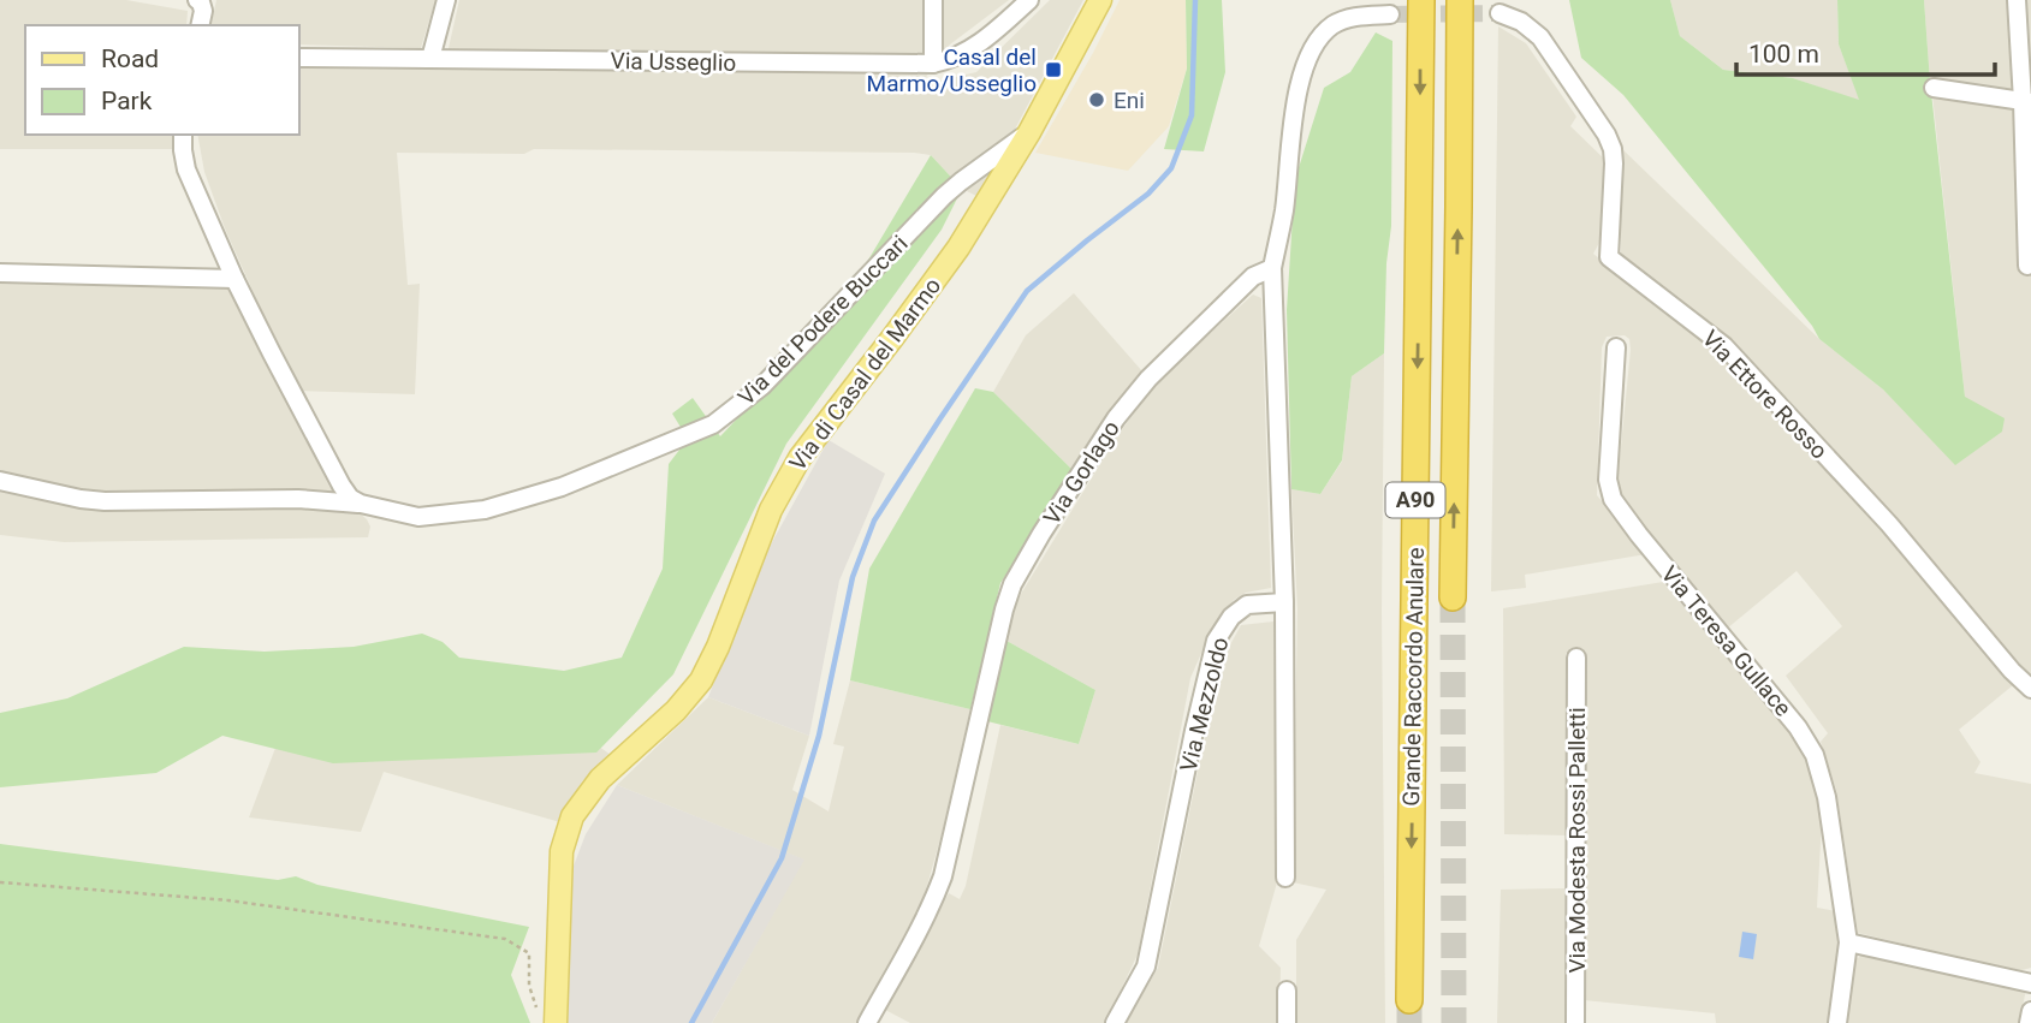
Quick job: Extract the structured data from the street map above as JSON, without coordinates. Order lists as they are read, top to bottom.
{
  "streets": {
    "highway": ["A90", "Grande Raccordo Anulare"],
    "main road": ["Via di Casal del Marmo"],
    "street": [
      "Via Usseglio",
      "Via del Podere Buccari",
      "Via Ettore Rosso",
      "Via Gorlago",
      "Via Teresa Gullace",
      "Via Mezzoldo",
      "Via Modesta Rossi Palletti"
    ]
  },
  "crossings": [
    ["Via del Podere Buccari", "Via di Casal del Marmo"]
  ],
  "places": {
    "transit": ["Casal del Marmo/Usseglio"],
    "other": ["Eni"]
  },
  "legend": ["Road", "Park"],
  "scale_bar": "100 m"
}
